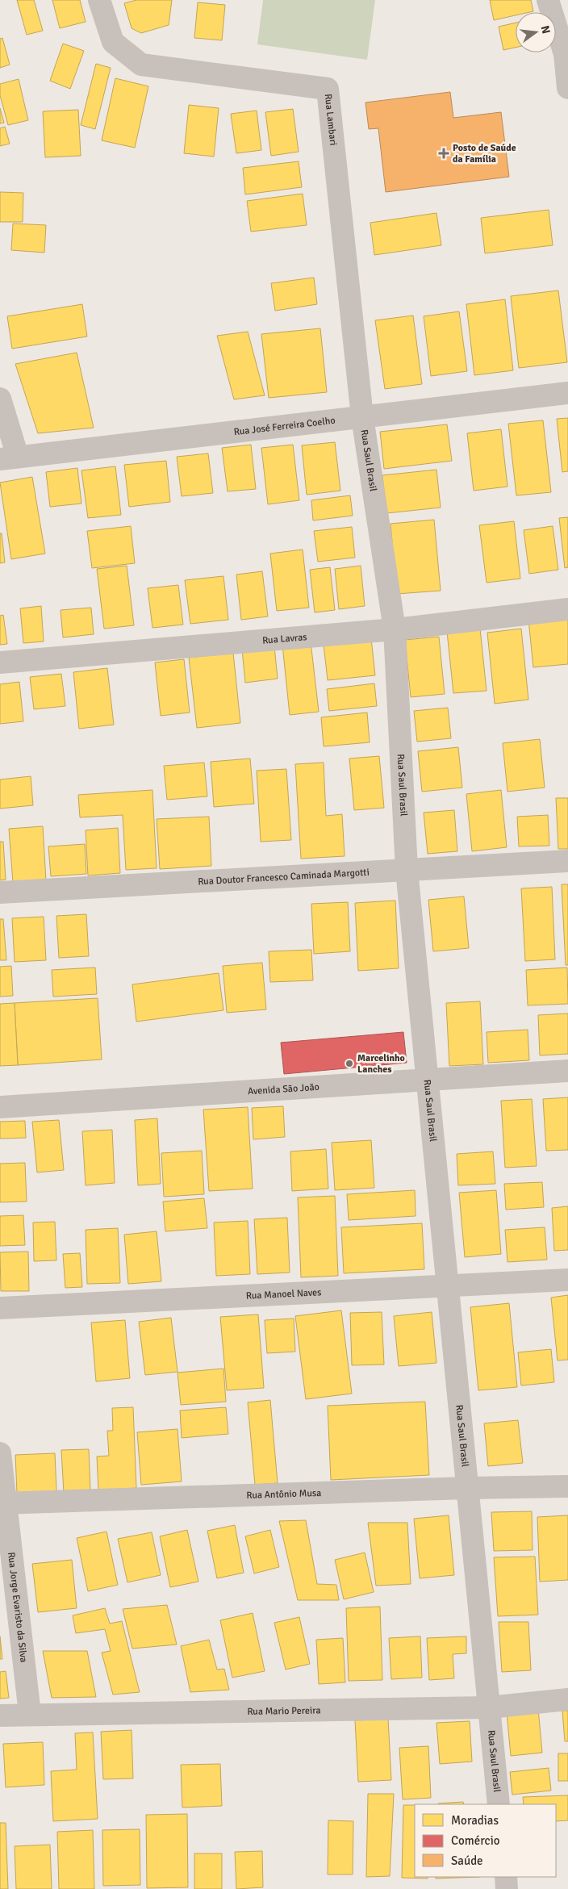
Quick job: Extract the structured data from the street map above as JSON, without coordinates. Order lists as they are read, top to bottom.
{
  "streets": {
    "street": [
      "Rua Lambari",
      "Rua José Ferreira Coelho",
      "Rua Saul Brasil",
      "Rua Lavras",
      "Rua Doutor Francesco Caminada Margotti",
      "Avenida São João",
      "Rua Manoel Naves",
      "Rua Antônio Musa",
      "Rua Jorge Evaristo da Silva",
      "Rua Mario Pereira"
    ]
  },
  "crossings": [
    ["Rua Lambari", "Rua José Ferreira Coelho"],
    ["Rua Lambari", "Rua Saul Brasil"],
    ["Rua José Ferreira Coelho", "Rua Saul Brasil"],
    ["Rua Saul Brasil", "Rua Lavras"],
    ["Rua Saul Brasil", "Rua Doutor Francesco Caminada Margotti"],
    ["Rua Saul Brasil", "Avenida São João"],
    ["Rua Saul Brasil", "Rua Manoel Naves"],
    ["Rua Saul Brasil", "Rua Antônio Musa"],
    ["Rua Saul Brasil", "Rua Mario Pereira"],
    ["Rua Antônio Musa", "Rua Jorge Evaristo da Silva"],
    ["Rua Jorge Evaristo da Silva", "Rua Mario Pereira"]
  ],
  "places": {
    "health": ["Posto de Saúde da Família"],
    "other": ["Marcelinho Lanches"]
  },
  "legend": ["Moradias", "Comércio", "Saúde"],
  "north": "right"
}
